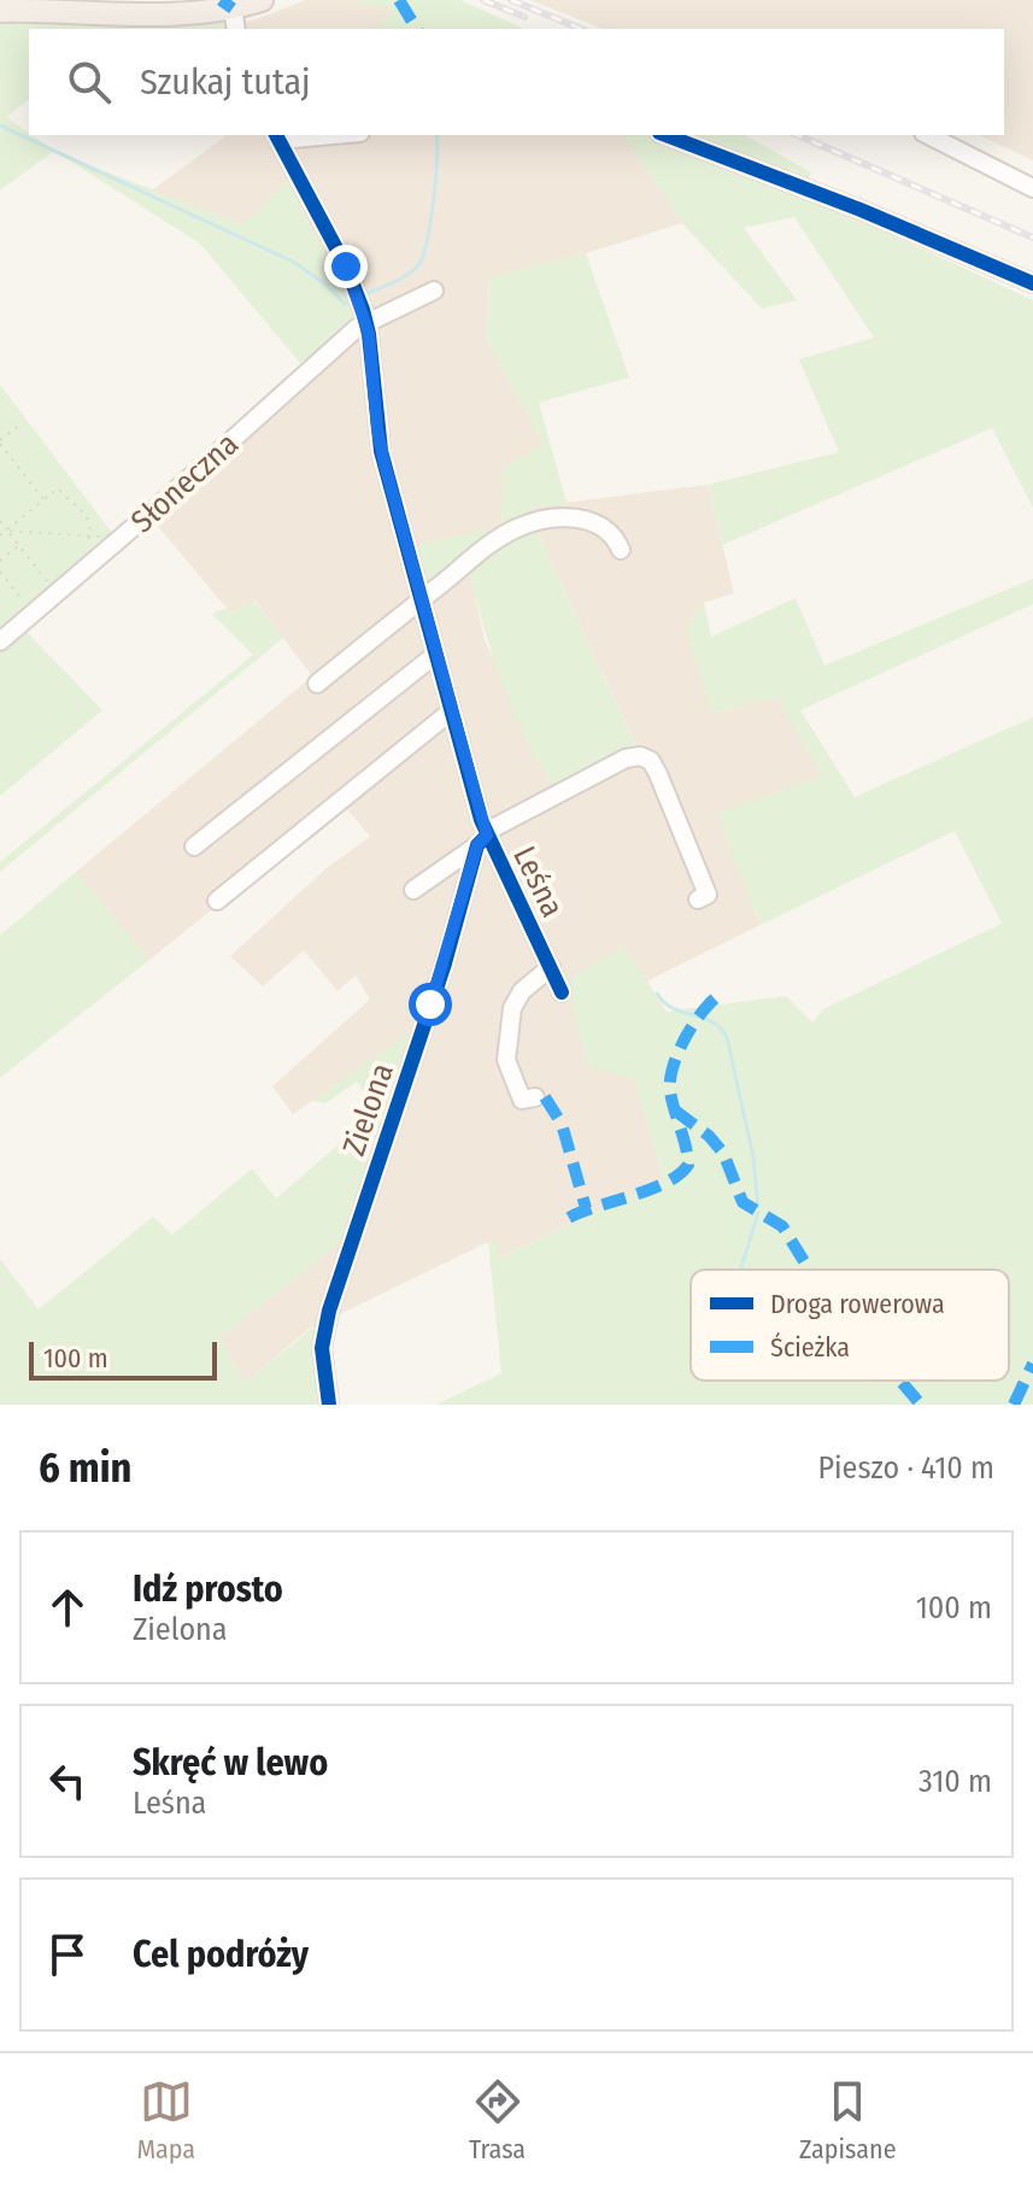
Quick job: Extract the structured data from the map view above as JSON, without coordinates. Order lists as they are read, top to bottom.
{
  "streets": {
    "street": ["Słoneczna", "Leśna", "Zielona"]
  },
  "crossings": [
    ["Słoneczna", "Leśna"],
    ["Leśna", "Zielona"]
  ],
  "legend": ["Droga rowerowa", "Ścieżka"],
  "scale_bar": "100 m",
  "page": {
    "search": "Szukaj tutaj",
    "scale": "100 m",
    "heading": ["6 min", "Pieszo · 410 m"],
    "list": [
      ["Idź prosto", "Zielona", "100 m"],
      ["Skręć w lewo", "Leśna", "310 m"],
      "Cel podróży"
    ],
    "nav": ["Mapa", "Trasa", "Zapisane"]
  }
}
